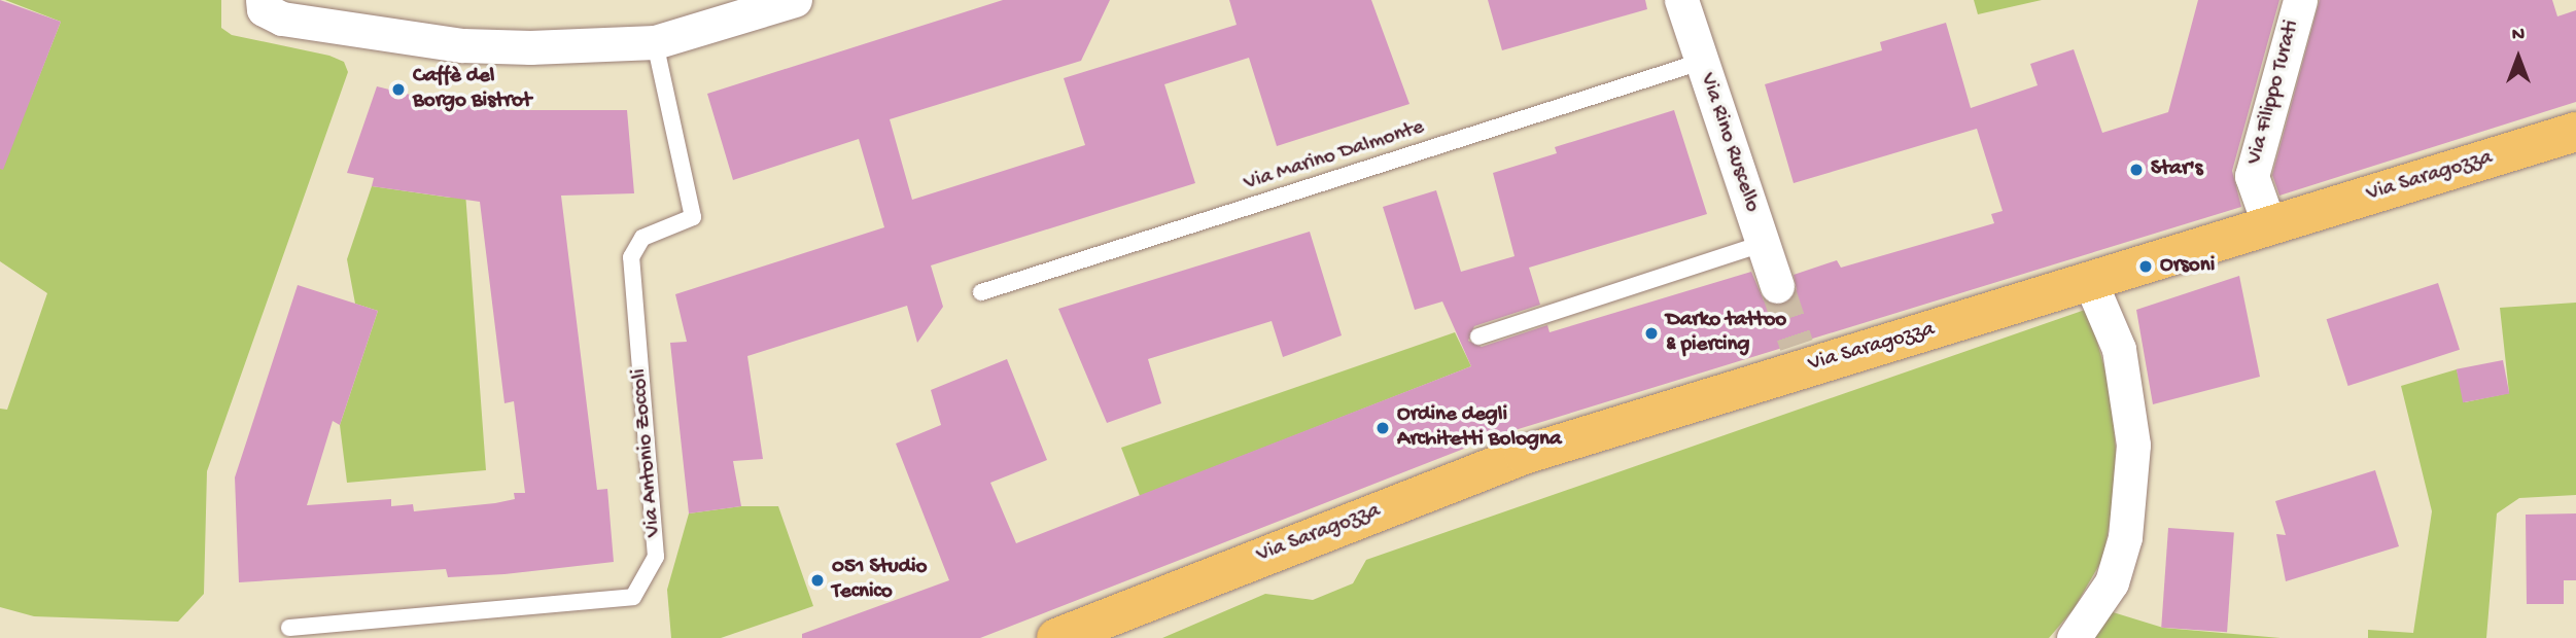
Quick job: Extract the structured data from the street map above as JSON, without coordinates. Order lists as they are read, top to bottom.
{
  "streets": {
    "main road": ["Via Saragozza"],
    "street": ["Via Filippo Turati", "Via Rino Ruscello"],
    "lane": ["Via Marino Dalmonte", "Via Antonio Zoccoli"]
  },
  "crossings": [
    ["Via Filippo Turati", "Via Saragozza"],
    ["Via Rino Ruscello", "Via Marino Dalmonte"]
  ],
  "places": [
    "Caffè del Borgo Bistrot",
    "Star's",
    "Orsoni",
    "Darko tattoo & piercing",
    "Ordine degli Architetti Bologna",
    "051 Studio Tecnico"
  ],
  "north": "top"
}
